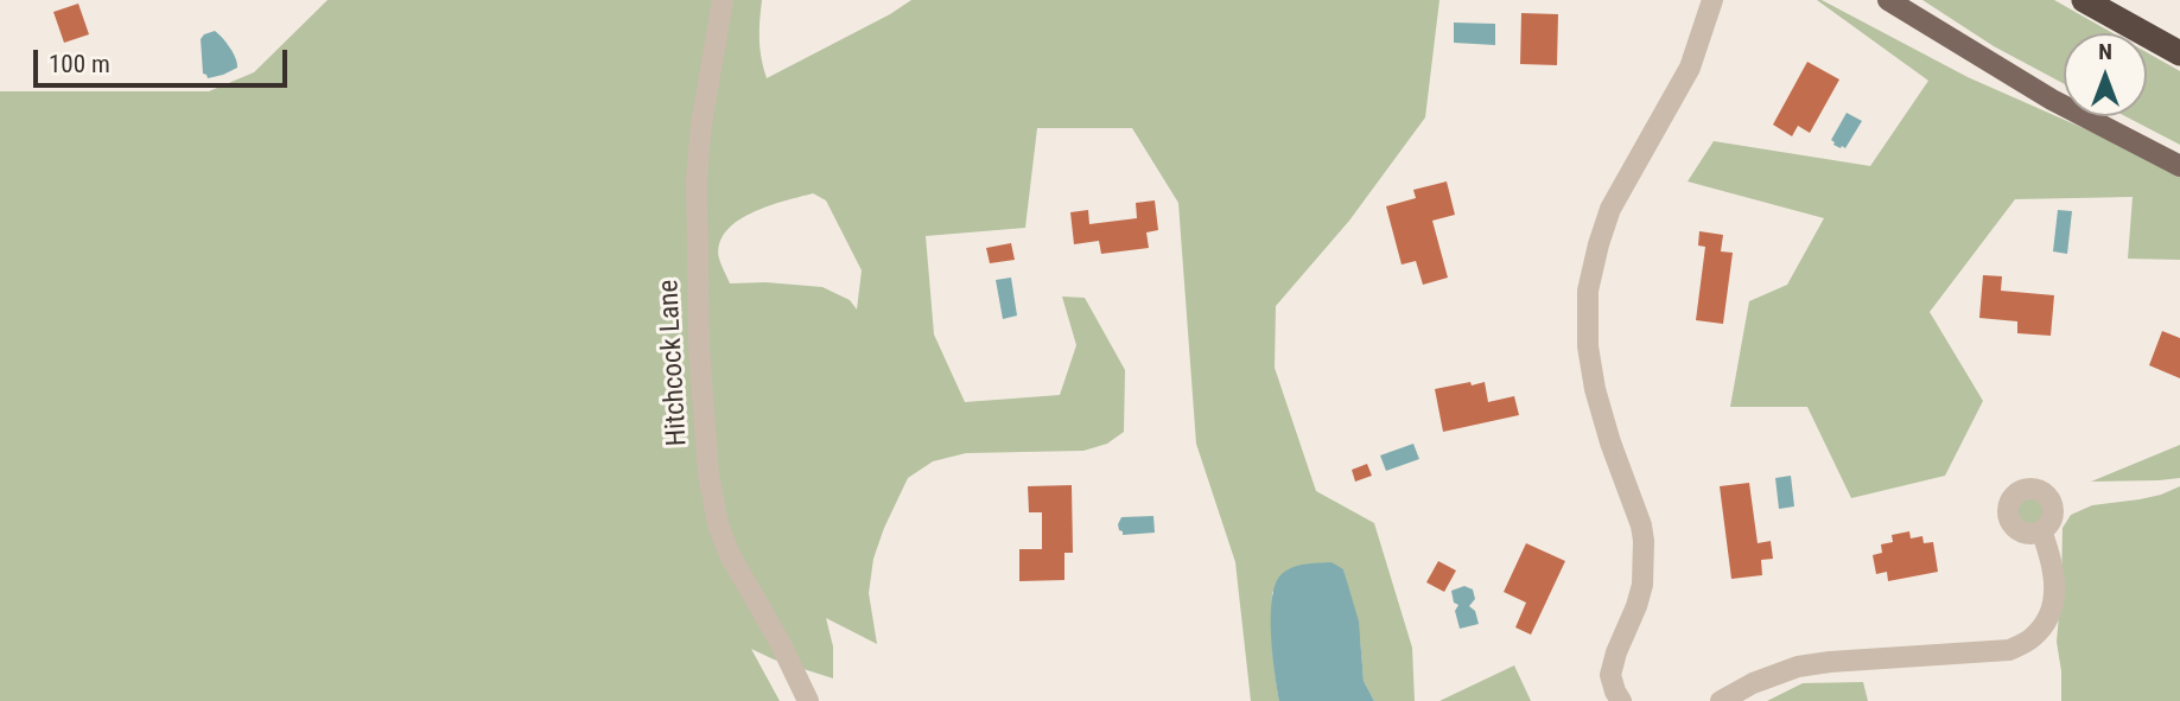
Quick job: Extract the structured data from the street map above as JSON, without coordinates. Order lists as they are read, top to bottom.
{
  "streets": {
    "street": ["Hitchcock Lane"]
  },
  "scale_bar": "100 m",
  "north": "top"
}
